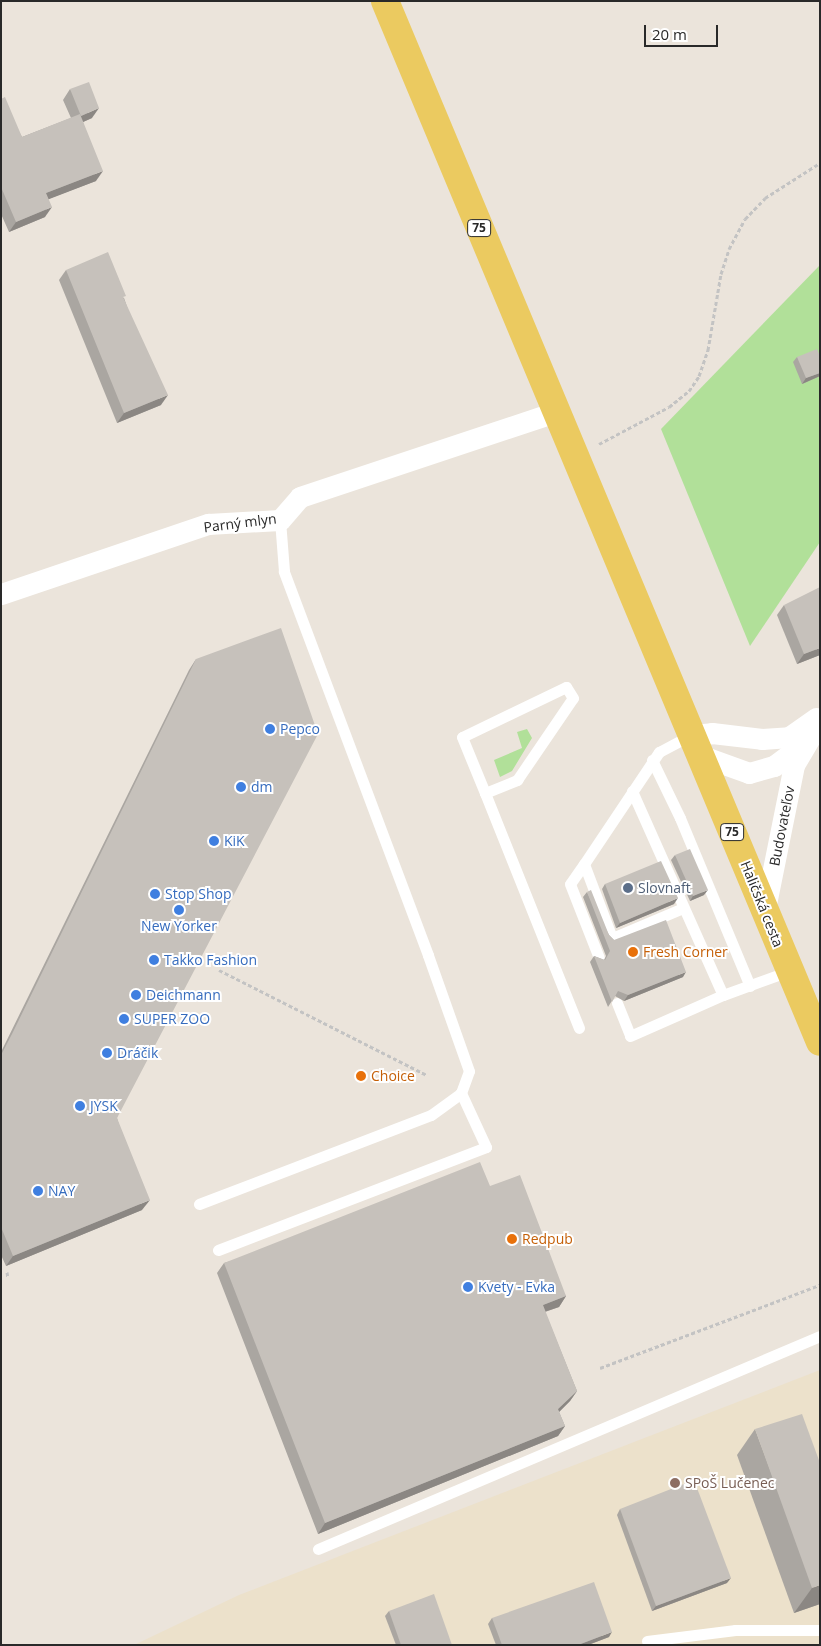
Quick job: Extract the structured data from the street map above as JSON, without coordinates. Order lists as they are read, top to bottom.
{
  "streets": {
    "main road": ["75", "Haličská cesta"],
    "street": ["Parný mlyn", "Budovateľov"]
  },
  "crossings": [
    ["75", "Parný mlyn"],
    ["75", "Haličská cesta"],
    ["Budovateľov", "Haličská cesta"]
  ],
  "places": [
    "Pepco",
    "dm",
    "KiK",
    "Slovnaft",
    "Stop Shop",
    "New Yorker",
    "Fresh Corner",
    "Takko Fashion",
    "Deichmann",
    "SUPER ZOO",
    "Dráčik",
    "Choice",
    "JYSK",
    "NAY",
    "Redpub",
    "Kvety - Evka",
    "SPoŠ Lučenec"
  ],
  "scale_bar": "20 m"
}
